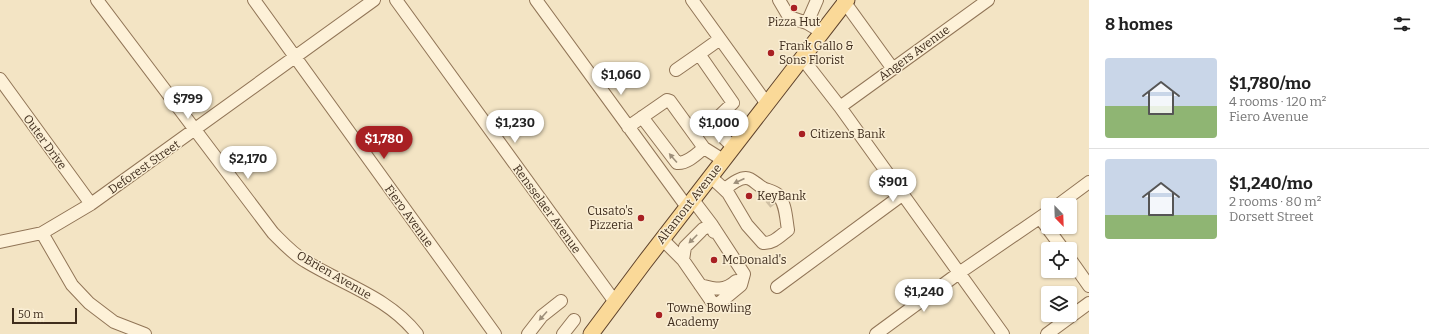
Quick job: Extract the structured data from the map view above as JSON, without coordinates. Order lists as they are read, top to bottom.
{
  "streets": {
    "main road": ["Altamont Avenue"],
    "street": [
      "Angers Avenue",
      "Outer Drive",
      "Deforest Street",
      "Rensselaer Avenue",
      "Fiero Avenue",
      "OBrien Avenue"
    ]
  },
  "crossings": [
    ["Outer Drive", "Deforest Street"],
    ["Deforest Street", "Fiero Avenue"],
    ["Deforest Street", "OBrien Avenue"],
    ["Altamont Avenue", "Rensselaer Avenue"]
  ],
  "places": [
    "Pizza Hut",
    "Frank Gallo & Sons Florist",
    "Citizens Bank",
    "KeyBank",
    "Cusato's Pizzeria",
    "McDonald's",
    "Towne Bowling Academy"
  ],
  "scale_bar": "50 m",
  "north": "bottom right",
  "page": {
    "heading": "8 homes",
    "list": [
      {
        "name": "$1,780/mo",
        "note": "4 rooms · 120 m² · Fiero Avenue"
      },
      {
        "name": "$1,240/mo",
        "note": "2 rooms · 80 m² · Dorsett Street"
      }
    ],
    "price": [
      "$1,060",
      "$799",
      "$1,230",
      "$1,000",
      "$1,780",
      "$2,170",
      "$901",
      "$1,240"
    ],
    "scale": "50 m"
  }
}
